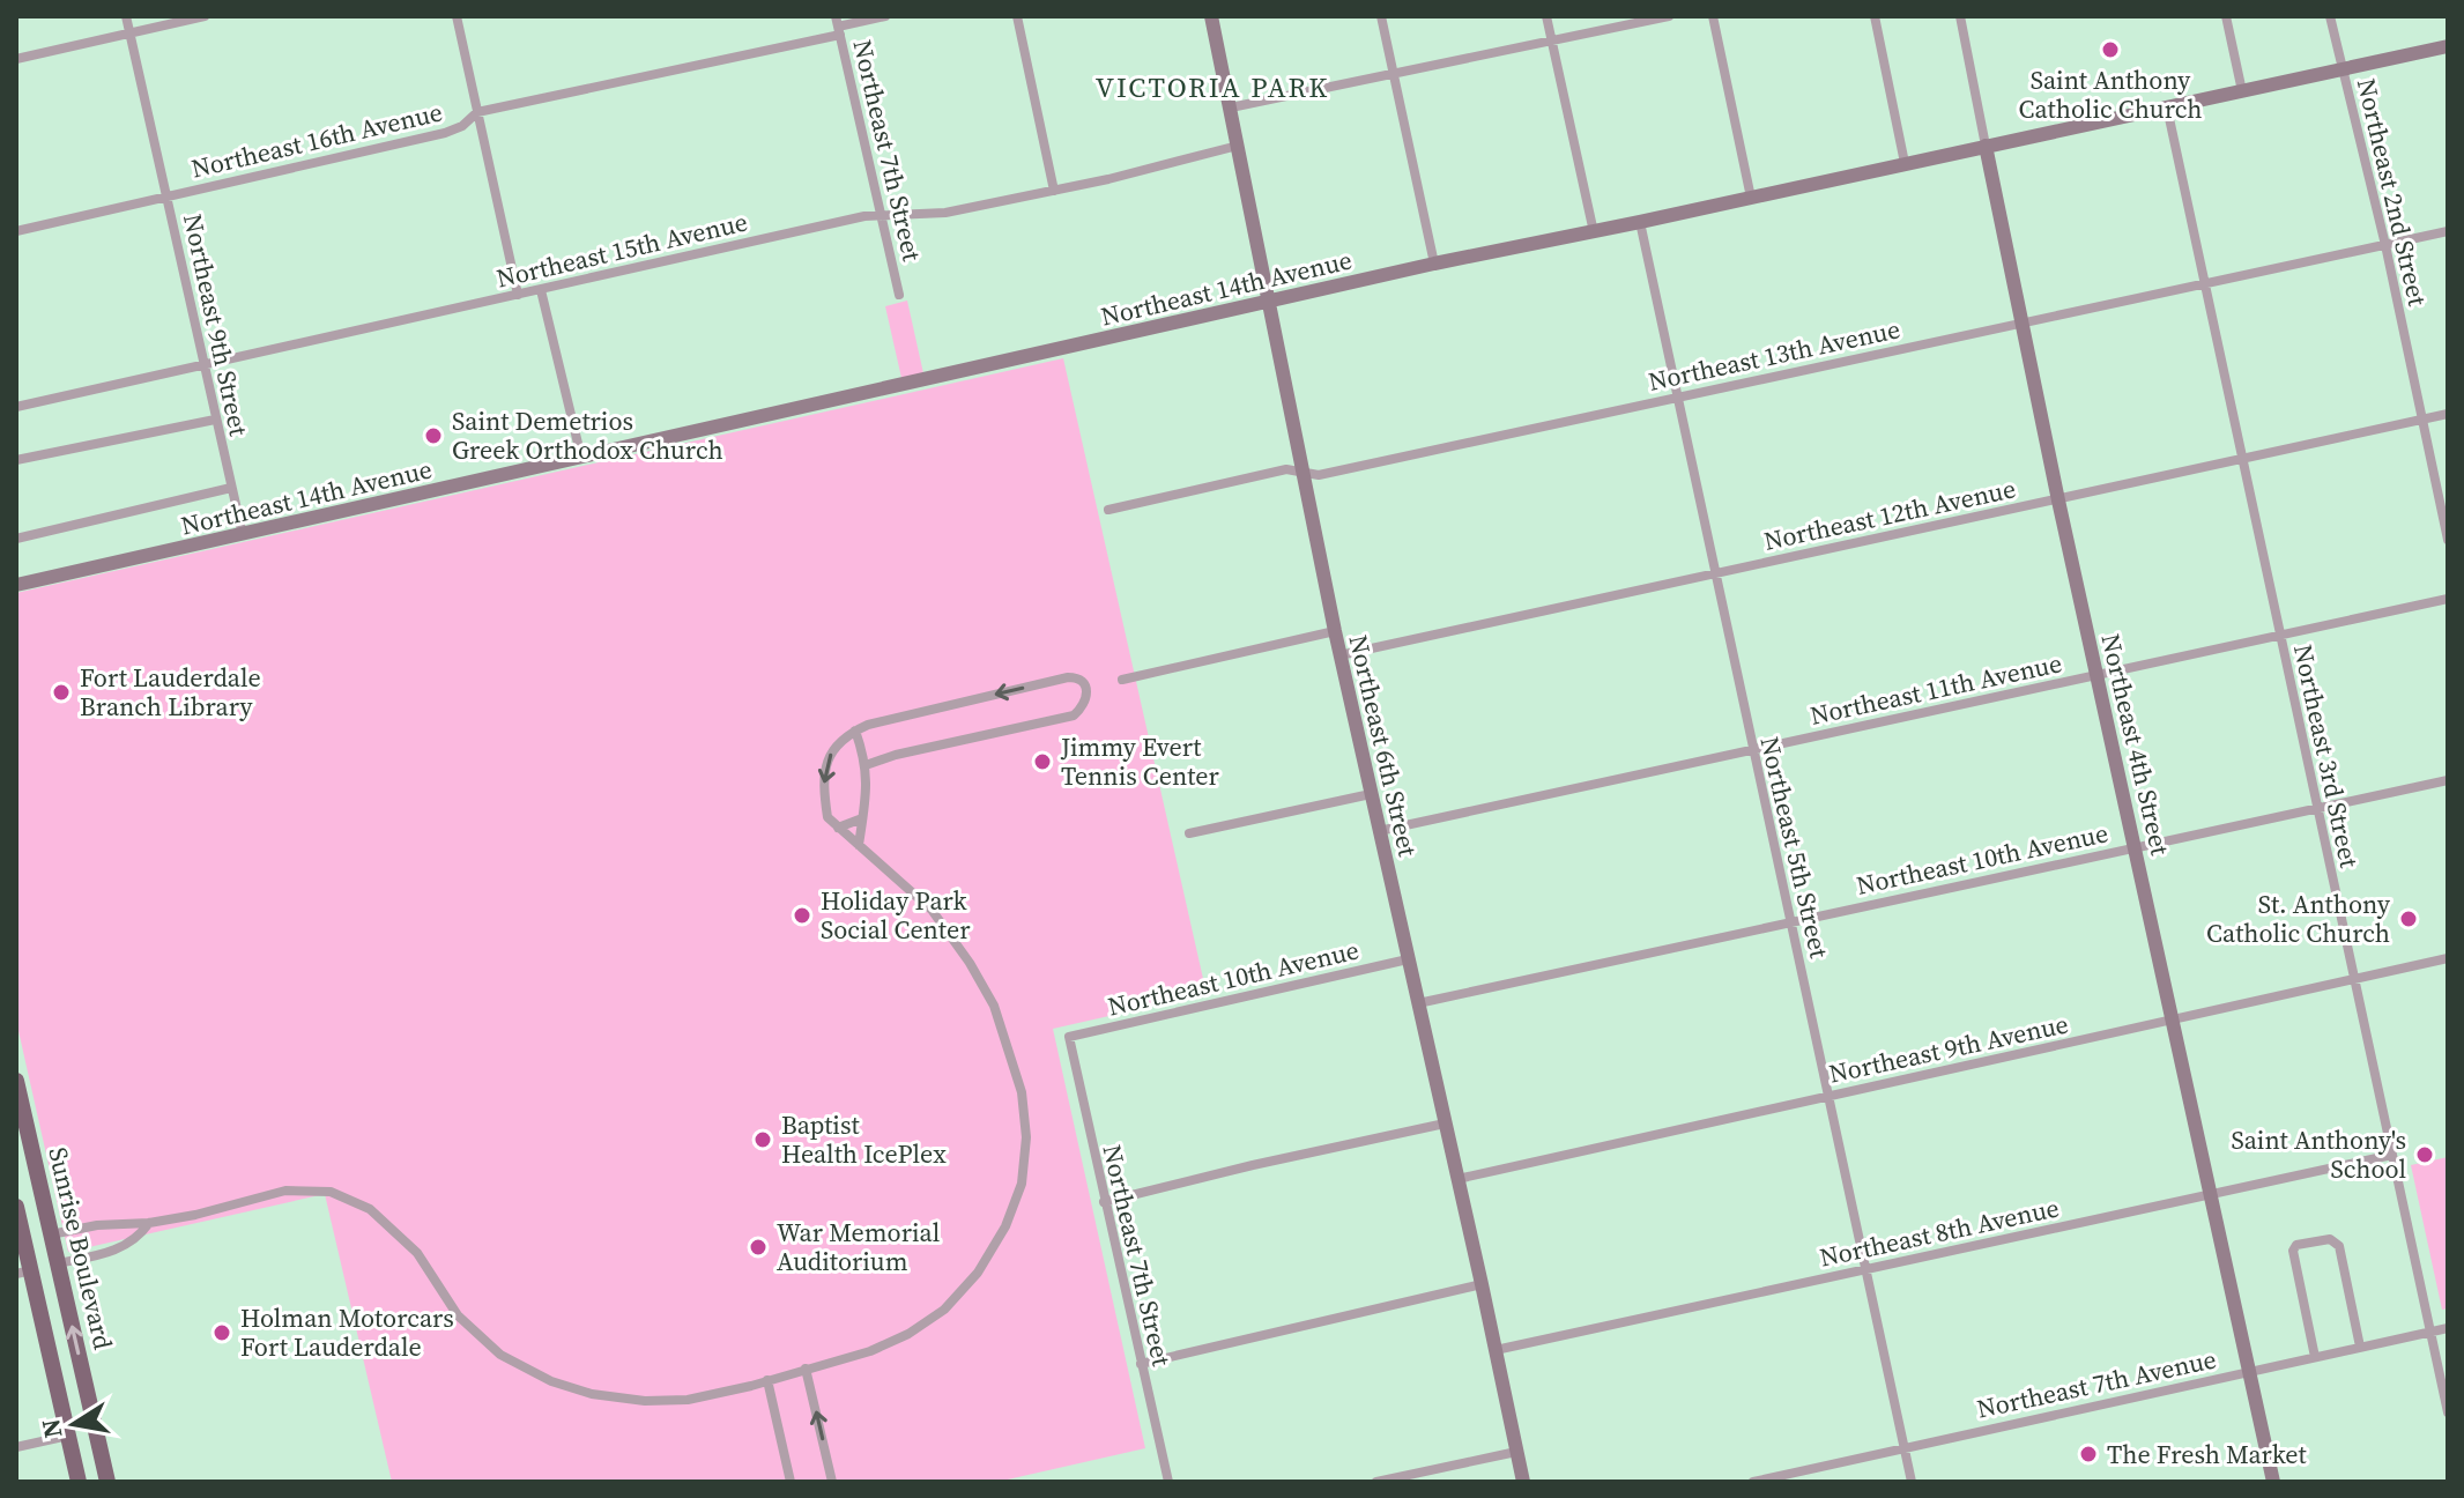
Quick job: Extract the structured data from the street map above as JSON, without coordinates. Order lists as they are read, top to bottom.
{
  "streets": {
    "main road": ["Sunrise Boulevard"],
    "street": [
      "Northeast 16th Avenue",
      "Northeast 7th Street",
      "Northeast 2nd Street",
      "Northeast 15th Avenue",
      "Northeast 14th Avenue",
      "Northeast 9th Street",
      "Northeast 13th Avenue",
      "Northeast 12th Avenue",
      "Northeast 11th Avenue",
      "Northeast 4th Street",
      "Northeast 6th Street",
      "Northeast 3rd Street",
      "Northeast 5th Street",
      "Northeast 10th Avenue",
      "Northeast 9th Avenue",
      "Northeast 8th Avenue",
      "Northeast 7th Avenue"
    ]
  },
  "crossings": [
    ["Northeast 16th Avenue", "Northeast 7th Street"],
    ["Northeast 16th Avenue", "Northeast 9th Street"],
    ["Northeast 7th Street", "Northeast 15th Avenue"],
    ["Northeast 7th Street", "Northeast 10th Avenue"],
    ["Northeast 2nd Street", "Northeast 14th Avenue"],
    ["Northeast 2nd Street", "Northeast 13th Avenue"],
    ["Northeast 2nd Street", "Northeast 12th Avenue"],
    ["Northeast 15th Avenue", "Northeast 9th Street"],
    ["Northeast 15th Avenue", "Northeast 6th Street"],
    ["Northeast 14th Avenue", "Northeast 9th Street"],
    ["Northeast 14th Avenue", "Northeast 4th Street"],
    ["Northeast 14th Avenue", "Northeast 6th Street"],
    ["Northeast 14th Avenue", "Northeast 3rd Street"],
    ["Northeast 14th Avenue", "Northeast 5th Street"],
    ["Northeast 13th Avenue", "Northeast 4th Street"],
    ["Northeast 13th Avenue", "Northeast 6th Street"],
    ["Northeast 13th Avenue", "Northeast 3rd Street"],
    ["Northeast 13th Avenue", "Northeast 5th Street"],
    ["Northeast 12th Avenue", "Northeast 4th Street"],
    ["Northeast 12th Avenue", "Northeast 6th Street"],
    ["Northeast 12th Avenue", "Northeast 3rd Street"],
    ["Northeast 12th Avenue", "Northeast 5th Street"],
    ["Northeast 11th Avenue", "Northeast 4th Street"],
    ["Northeast 11th Avenue", "Northeast 6th Street"],
    ["Northeast 11th Avenue", "Northeast 3rd Street"],
    ["Northeast 11th Avenue", "Northeast 5th Street"],
    ["Northeast 4th Street", "Northeast 10th Avenue"],
    ["Northeast 4th Street", "Northeast 9th Avenue"],
    ["Northeast 4th Street", "Northeast 8th Avenue"],
    ["Northeast 4th Street", "Northeast 7th Avenue"],
    ["Northeast 6th Street", "Northeast 10th Avenue"],
    ["Northeast 6th Street", "Northeast 9th Avenue"],
    ["Northeast 6th Street", "Northeast 8th Avenue"],
    ["Northeast 3rd Street", "Northeast 10th Avenue"],
    ["Northeast 3rd Street", "Northeast 9th Avenue"],
    ["Northeast 3rd Street", "Northeast 8th Avenue"],
    ["Northeast 3rd Street", "Northeast 7th Avenue"],
    ["Northeast 5th Street", "Northeast 10th Avenue"],
    ["Northeast 5th Street", "Northeast 9th Avenue"],
    ["Northeast 5th Street", "Northeast 8th Avenue"],
    ["Northeast 5th Street", "Northeast 7th Avenue"]
  ],
  "districts": ["VICTORIA PARK"],
  "places": [
    "Saint Anthony Catholic Church",
    "Saint Demetrios Greek Orthodox Church",
    "Fort Lauderdale Branch Library",
    "Jimmy Evert Tennis Center",
    "Holiday Park Social Center",
    "St. Anthony Catholic Church",
    "Baptist Health IcePlex",
    "Saint Anthony's School",
    "War Memorial Auditorium",
    "Holman Motorcars Fort Lauderdale",
    "The Fresh Market"
  ],
  "north": "left"
}
